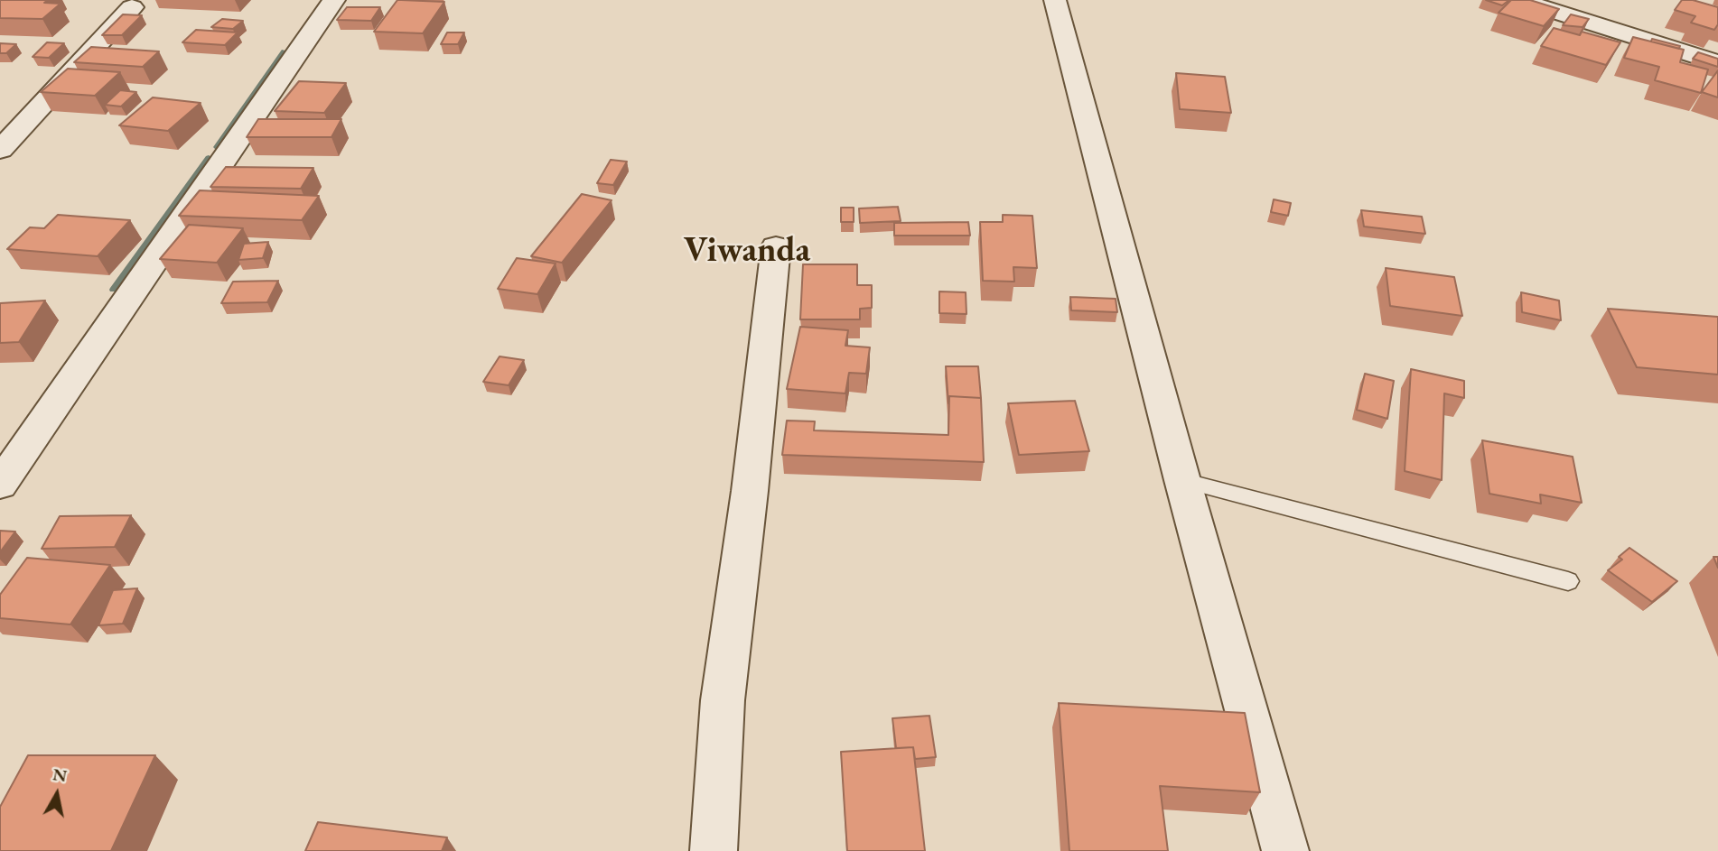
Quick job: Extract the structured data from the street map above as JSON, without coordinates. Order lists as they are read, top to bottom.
{
  "districts": ["Viwanda"],
  "north": "top"
}
